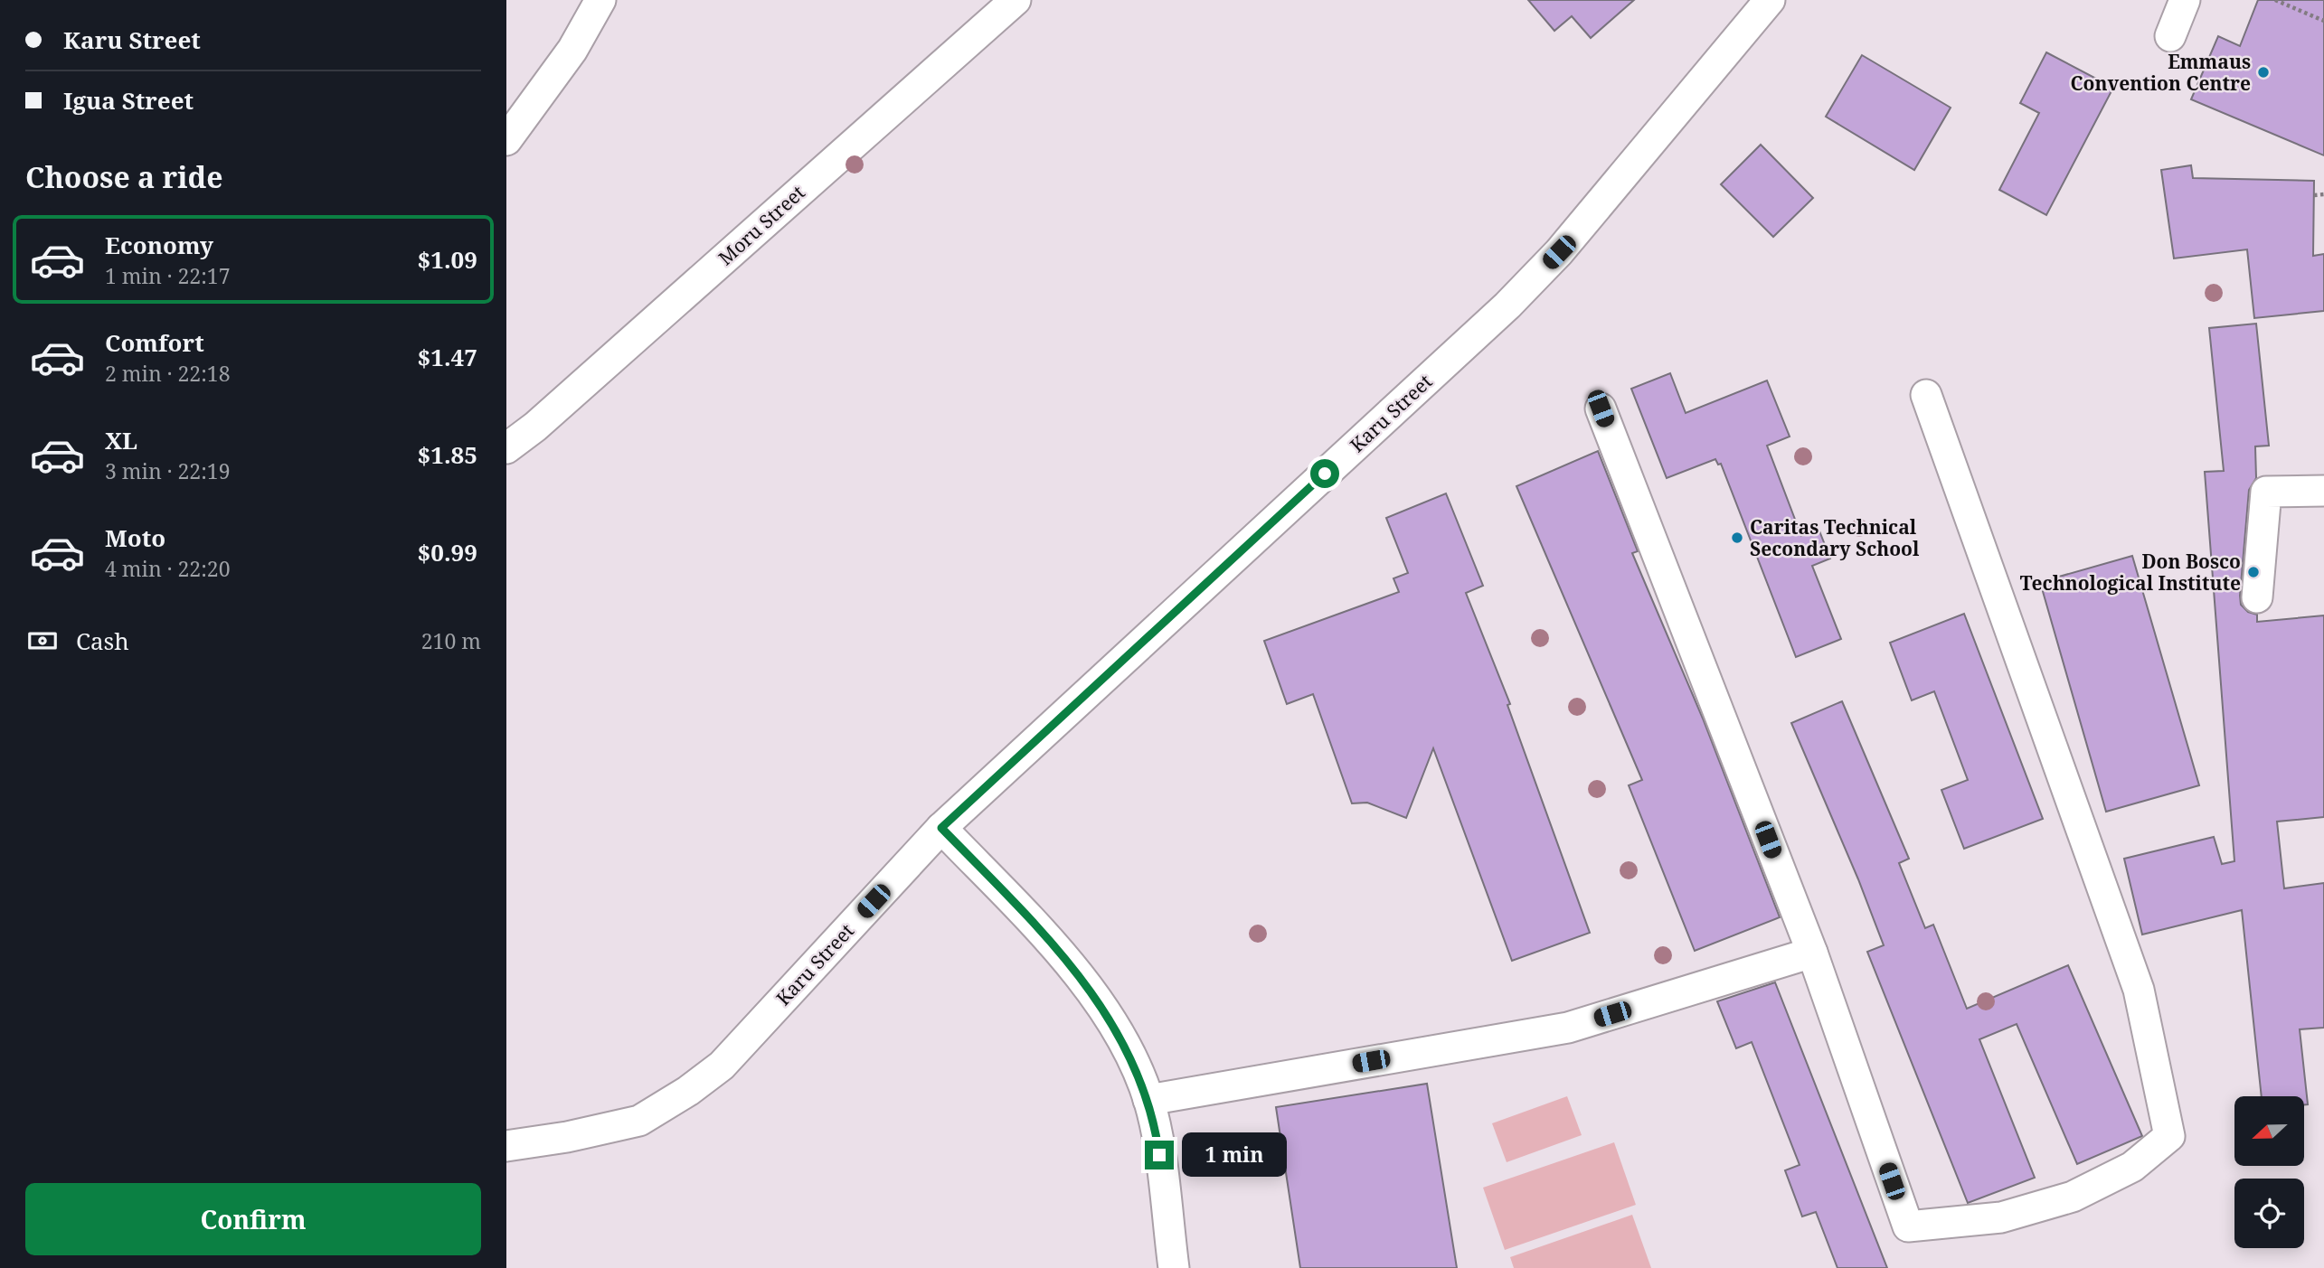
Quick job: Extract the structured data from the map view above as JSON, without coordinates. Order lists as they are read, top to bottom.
{
  "streets": {
    "street": ["Moru Street", "Karu Street"]
  },
  "places": ["Emmaus Convention Centre", "Caritas Technical Secondary School", "Don Bosco Technological Institute"],
  "north": "left",
  "page": {
    "banner": ["Karu Street", "Igua Street"],
    "heading": "Choose a ride",
    "list": [
      {
        "name": "Economy",
        "note": "1 min · 22:17",
        "value": "$1.09"
      },
      {
        "name": "Comfort",
        "note": "2 min · 22:18",
        "value": "$1.47"
      },
      {
        "name": "XL",
        "note": "3 min · 22:19",
        "value": "$1.85"
      },
      {
        "name": "Moto",
        "note": "4 min · 22:20",
        "value": "$0.99"
      }
    ],
    "pay": ["Cash", "210 m"],
    "bubble": "1 min",
    "buttons": "Confirm"
  }
}
